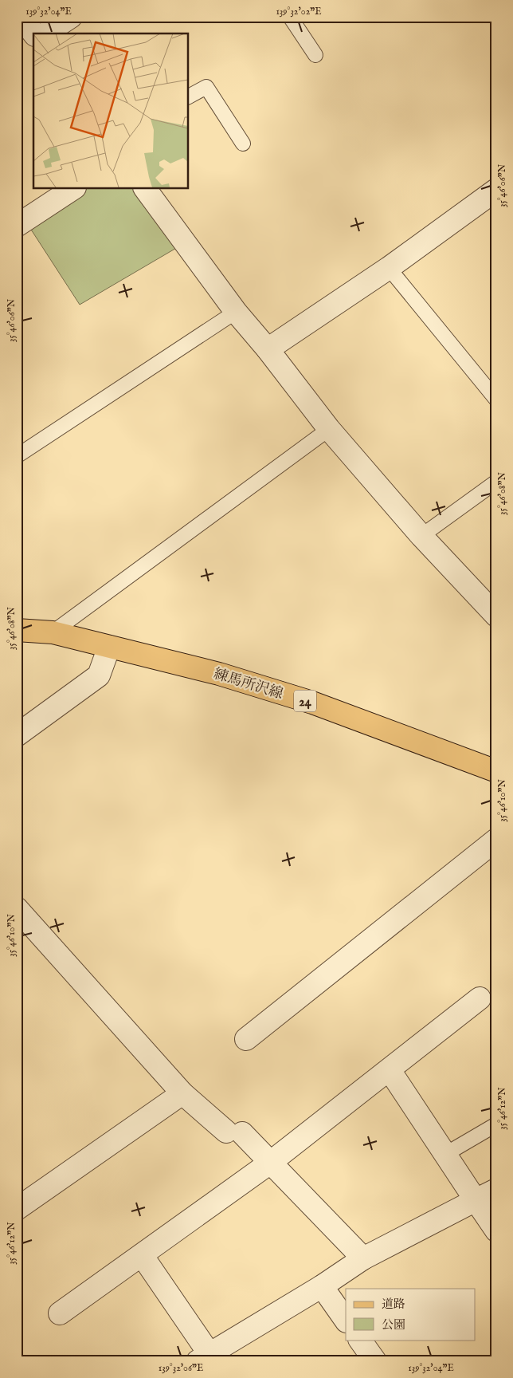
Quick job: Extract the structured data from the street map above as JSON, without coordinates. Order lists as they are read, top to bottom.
{
  "streets": {
    "main road": ["練馬所沢線", "24"]
  },
  "legend": ["道路", "公園"],
  "coordinates": [
    "139°32'04\"E",
    "139°32'02\"E",
    "35°46'06\"N",
    "35°46'08\"N",
    "35°46'10\"N",
    "35°46'12\"N",
    "139°32'06\"E"
  ]
}
